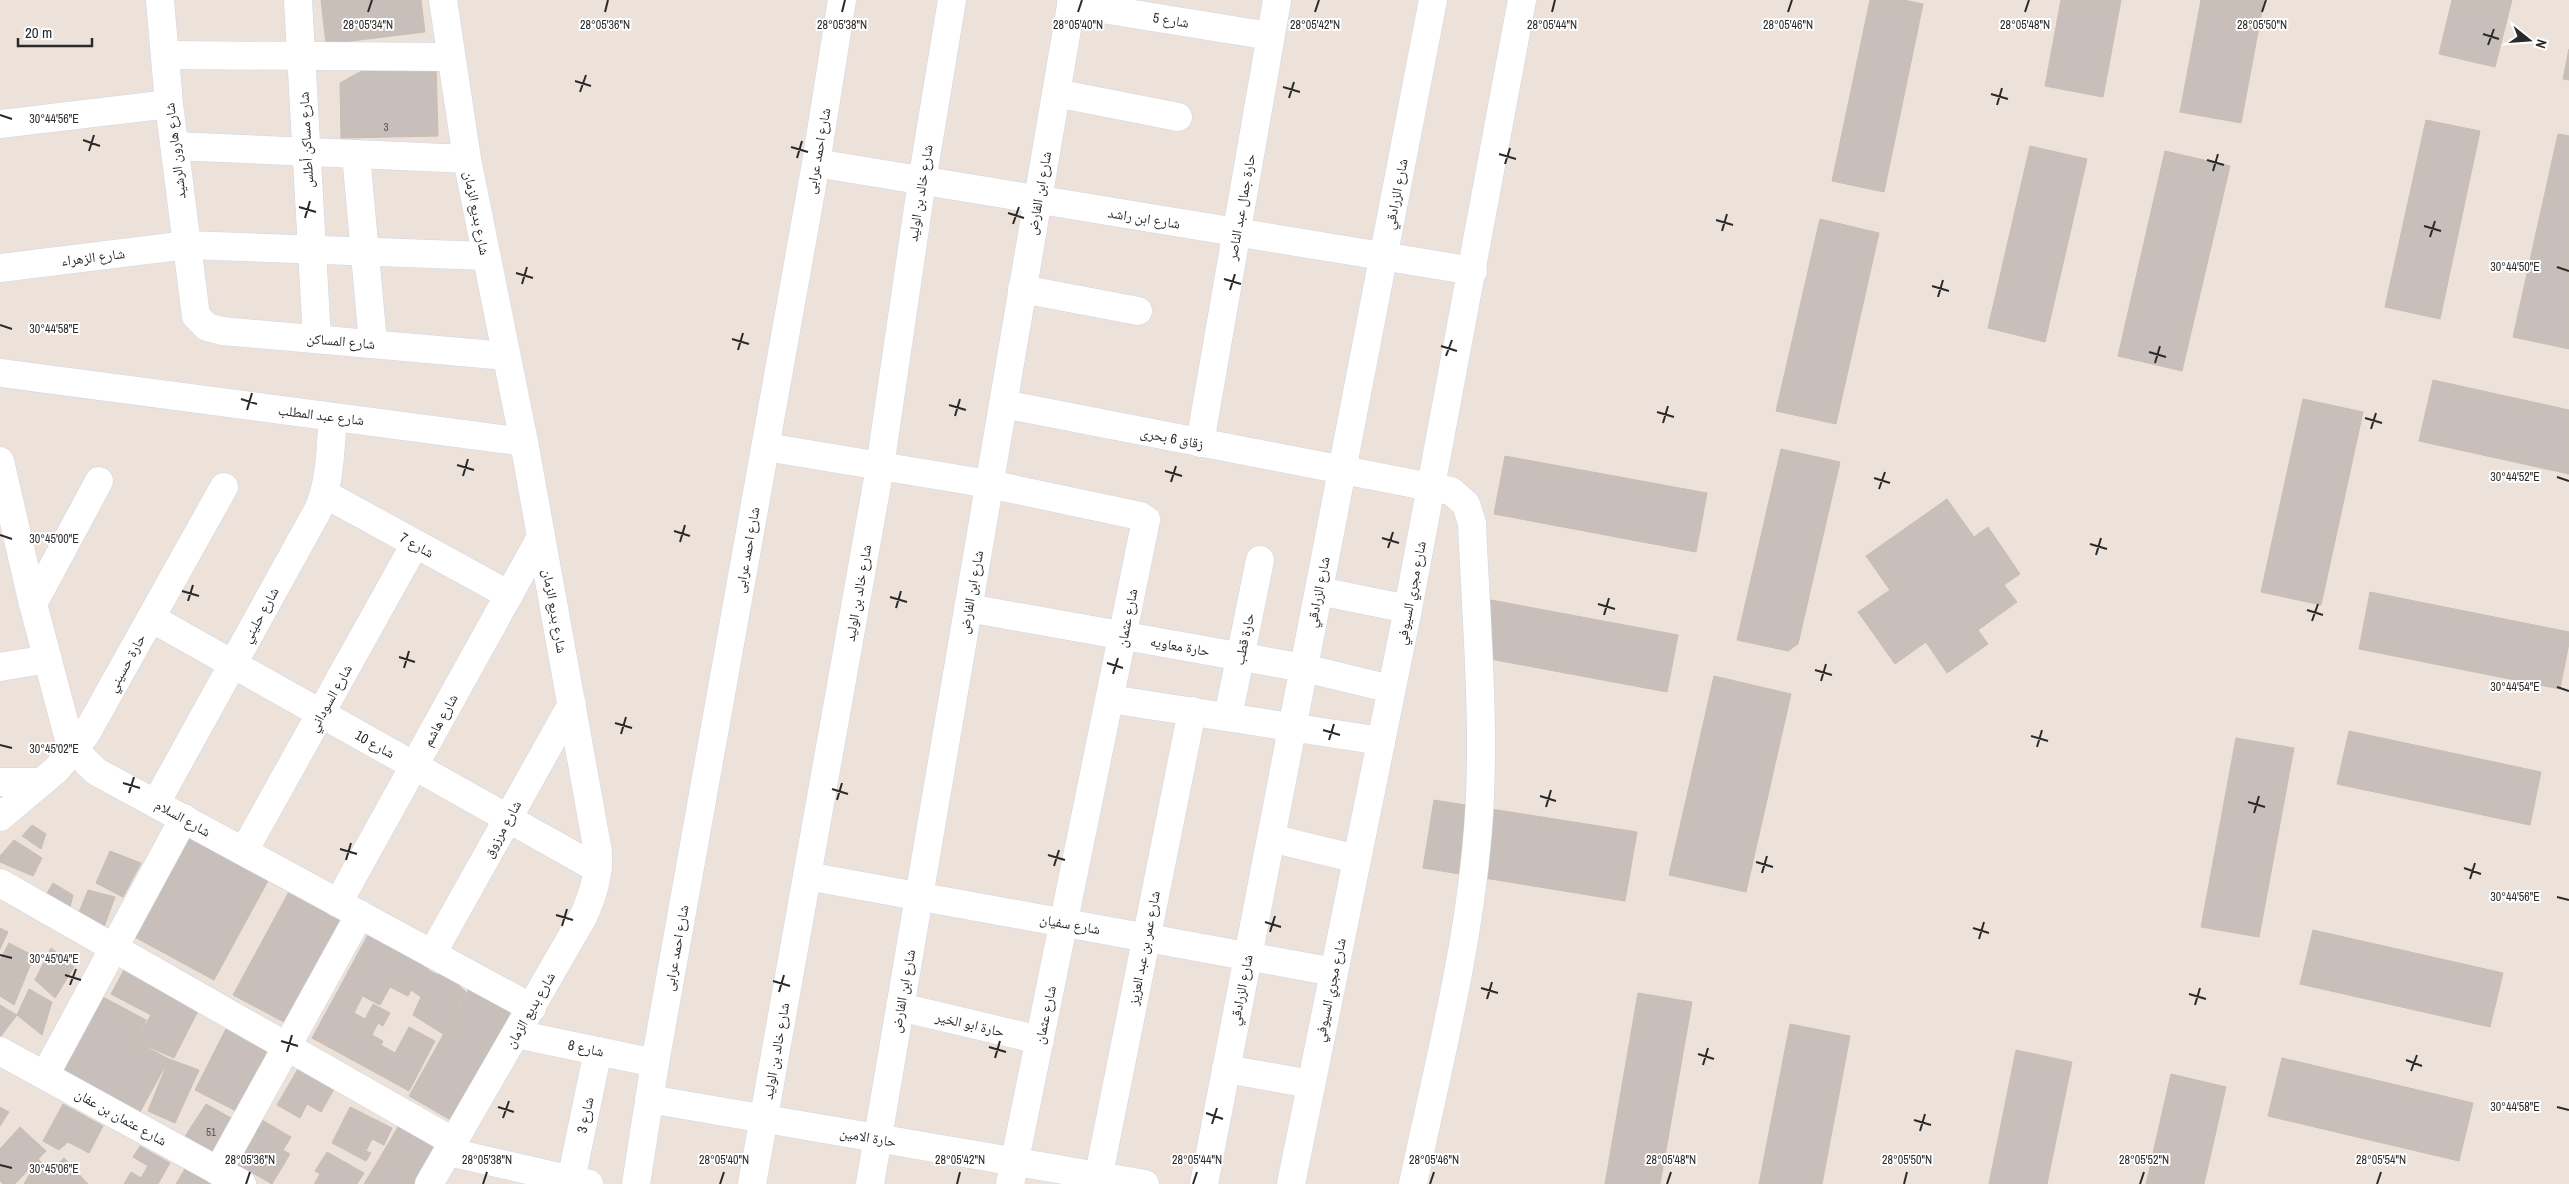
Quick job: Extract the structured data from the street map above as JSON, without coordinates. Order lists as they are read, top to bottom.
{
  "streets": {
    "street": [
      "شارع 5",
      "شارع مساكن أطلس",
      "شارع هارون الرشيد",
      "شارع احمد عرابى",
      "شارع خالد بن الوليد",
      "شارع ابن الفارض",
      "شارع الزرادقي",
      "حارة جمال عبد الناصر",
      "شارع بديع الزمان",
      "شارع ابن راشد",
      "شارع الزهراء",
      "شارع المساكن",
      "شارع عبد المطلب",
      "زقاق 6 بحرى",
      "شارع 7",
      "شارع مجري السيوفي",
      "شارع حليني",
      "شارع عثمان",
      "حارة قطب",
      "حارة معاويه",
      "حارة حسيني",
      "شارع السوداني",
      "شارع هاشم",
      "شارع 10",
      "شارع السلام",
      "شارع مرزوق",
      "شارع سفيان",
      "شارع عمر بن عبد العزيز",
      "حارة ابو الخير",
      "شارع 8",
      "شارع 3",
      "شارع عثمان بن عفان",
      "حارة الامين"
    ]
  },
  "crossings": [
    ["شارع 5", "شارع ابن الفارض"],
    ["شارع 5", "حارة جمال عبد الناصر"],
    ["شارع مساكن أطلس", "شارع الزهراء"],
    ["شارع مساكن أطلس", "شارع المساكن"],
    ["شارع هارون الرشيد", "شارع الزهراء"],
    ["شارع هارون الرشيد", "شارع المساكن"],
    ["شارع احمد عرابى", "شارع ابن راشد"],
    ["شارع احمد عرابى", "شارع عثمان"],
    ["شارع احمد عرابى", "شارع 8"],
    ["شارع احمد عرابى", "حارة الامين"],
    ["شارع خالد بن الوليد", "شارع ابن راشد"],
    ["شارع خالد بن الوليد", "شارع عثمان"],
    ["شارع خالد بن الوليد", "شارع سفيان"],
    ["شارع خالد بن الوليد", "حارة الامين"],
    ["شارع ابن الفارض", "شارع ابن راشد"],
    ["شارع ابن الفارض", "زقاق 6 بحرى"],
    ["شارع ابن الفارض", "شارع عثمان"],
    ["شارع ابن الفارض", "حارة معاويه"],
    ["شارع ابن الفارض", "شارع سفيان"],
    ["شارع ابن الفارض", "حارة ابو الخير"],
    ["شارع ابن الفارض", "حارة الامين"],
    ["شارع الزرادقي", "شارع ابن راشد"],
    ["شارع الزرادقي", "زقاق 6 بحرى"],
    ["شارع الزرادقي", "حارة معاويه"],
    ["شارع الزرادقي", "شارع سفيان"],
    ["حارة جمال عبد الناصر", "شارع ابن راشد"],
    ["حارة جمال عبد الناصر", "زقاق 6 بحرى"],
    ["شارع بديع الزمان", "شارع الزهراء"],
    ["شارع بديع الزمان", "شارع المساكن"],
    ["شارع بديع الزمان", "شارع عبد المطلب"],
    ["شارع بديع الزمان", "شارع هاشم"],
    ["شارع بديع الزمان", "شارع 10"],
    ["شارع بديع الزمان", "شارع السلام"],
    ["شارع بديع الزمان", "شارع مرزوق"],
    ["شارع بديع الزمان", "شارع 8"],
    ["شارع ابن راشد", "شارع مجري السيوفي"],
    ["شارع عبد المطلب", "شارع حليني"],
    ["زقاق 6 بحرى", "شارع مجري السيوفي"],
    ["شارع 7", "شارع حليني"],
    ["شارع 7", "شارع السوداني"],
    ["شارع 7", "شارع هاشم"],
    ["شارع مجري السيوفي", "حارة معاويه"],
    ["شارع مجري السيوفي", "شارع سفيان"],
    ["شارع حليني", "شارع 10"],
    ["شارع حليني", "شارع السلام"],
    ["شارع عثمان", "حارة معاويه"],
    ["شارع عثمان", "شارع سفيان"],
    ["شارع عثمان", "حارة ابو الخير"],
    ["شارع عثمان", "حارة الامين"],
    ["حارة قطب", "حارة معاويه"],
    ["حارة حسيني", "شارع 10"],
    ["حارة حسيني", "شارع السلام"],
    ["شارع السوداني", "شارع 10"],
    ["شارع السوداني", "شارع السلام"],
    ["شارع هاشم", "شارع 10"],
    ["شارع هاشم", "شارع السلام"],
    ["شارع هاشم", "شارع عثمان بن عفان"],
    ["شارع 10", "شارع مرزوق"],
    ["شارع السلام", "شارع مرزوق"],
    ["شارع سفيان", "شارع عمر بن عبد العزيز"],
    ["شارع عمر بن عبد العزيز", "حارة الامين"],
    ["شارع 8", "شارع 3"]
  ],
  "house_numbers": ["3", "51"],
  "scale_bar": "20 m",
  "north": "right",
  "coordinates": [
    "28°05'34\"N",
    "28°05'36\"N",
    "28°05'38\"N",
    "28°05'40\"N",
    "28°05'42\"N",
    "28°05'44\"N",
    "28°05'46\"N",
    "28°05'48\"N",
    "28°05'50\"N",
    "30°44'56\"E",
    "30°44'50\"E",
    "30°44'58\"E",
    "30°44'52\"E",
    "30°45'00\"E",
    "30°44'54\"E",
    "30°45'02\"E",
    "30°45'04\"E",
    "28°05'52\"N",
    "28°05'54\"N",
    "30°45'06\"E"
  ]
}
